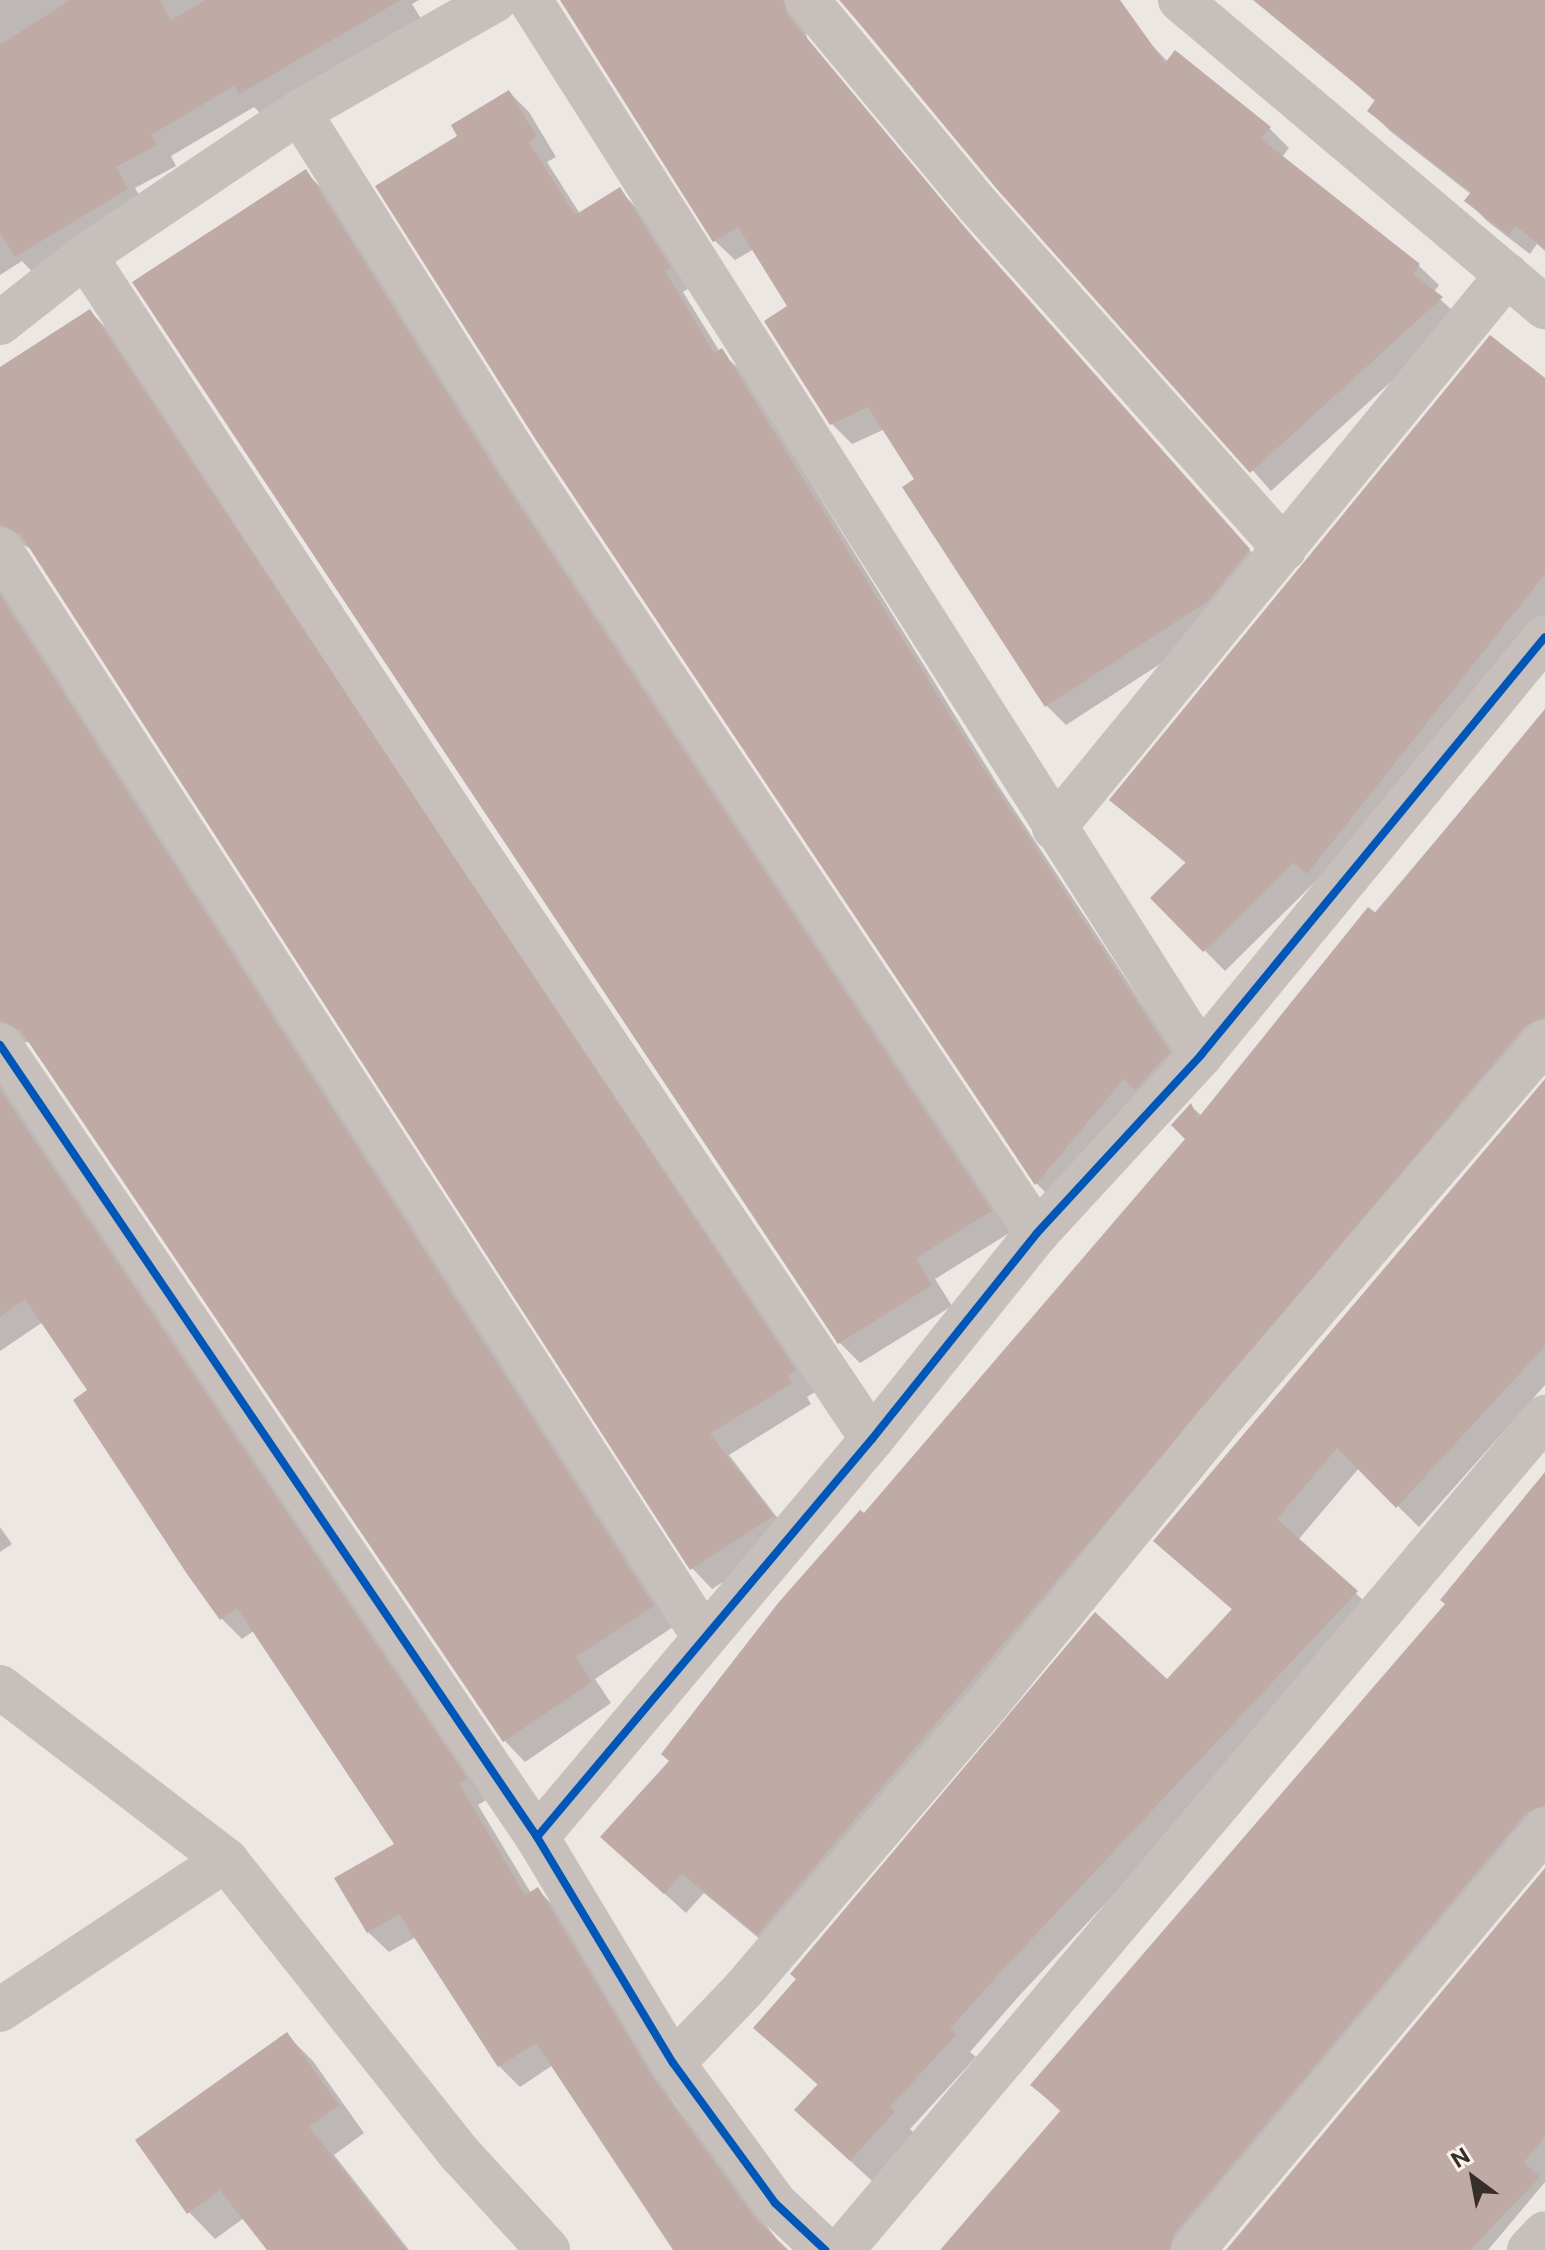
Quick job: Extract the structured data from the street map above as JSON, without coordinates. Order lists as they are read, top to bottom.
{
  "north": "top left"
}
